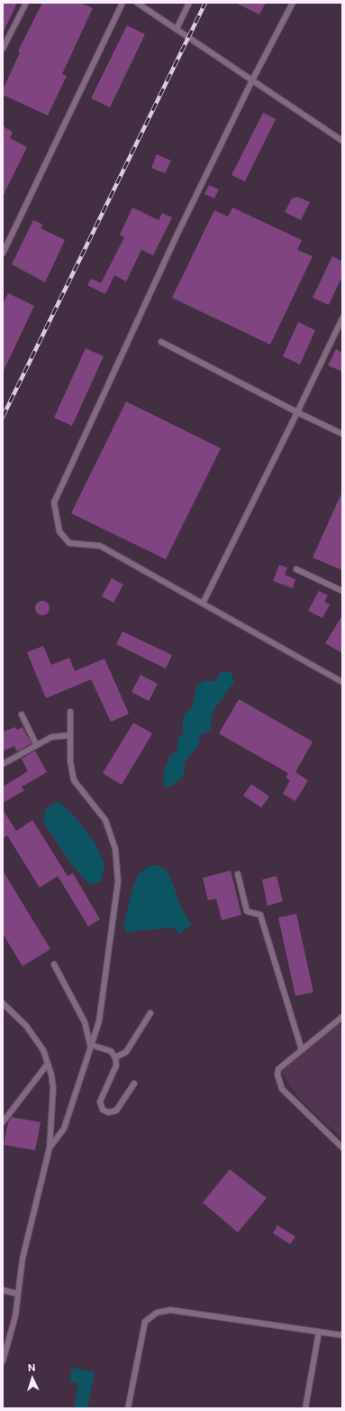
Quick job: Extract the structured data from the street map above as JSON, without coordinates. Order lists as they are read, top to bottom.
{
  "north": "top"
}
